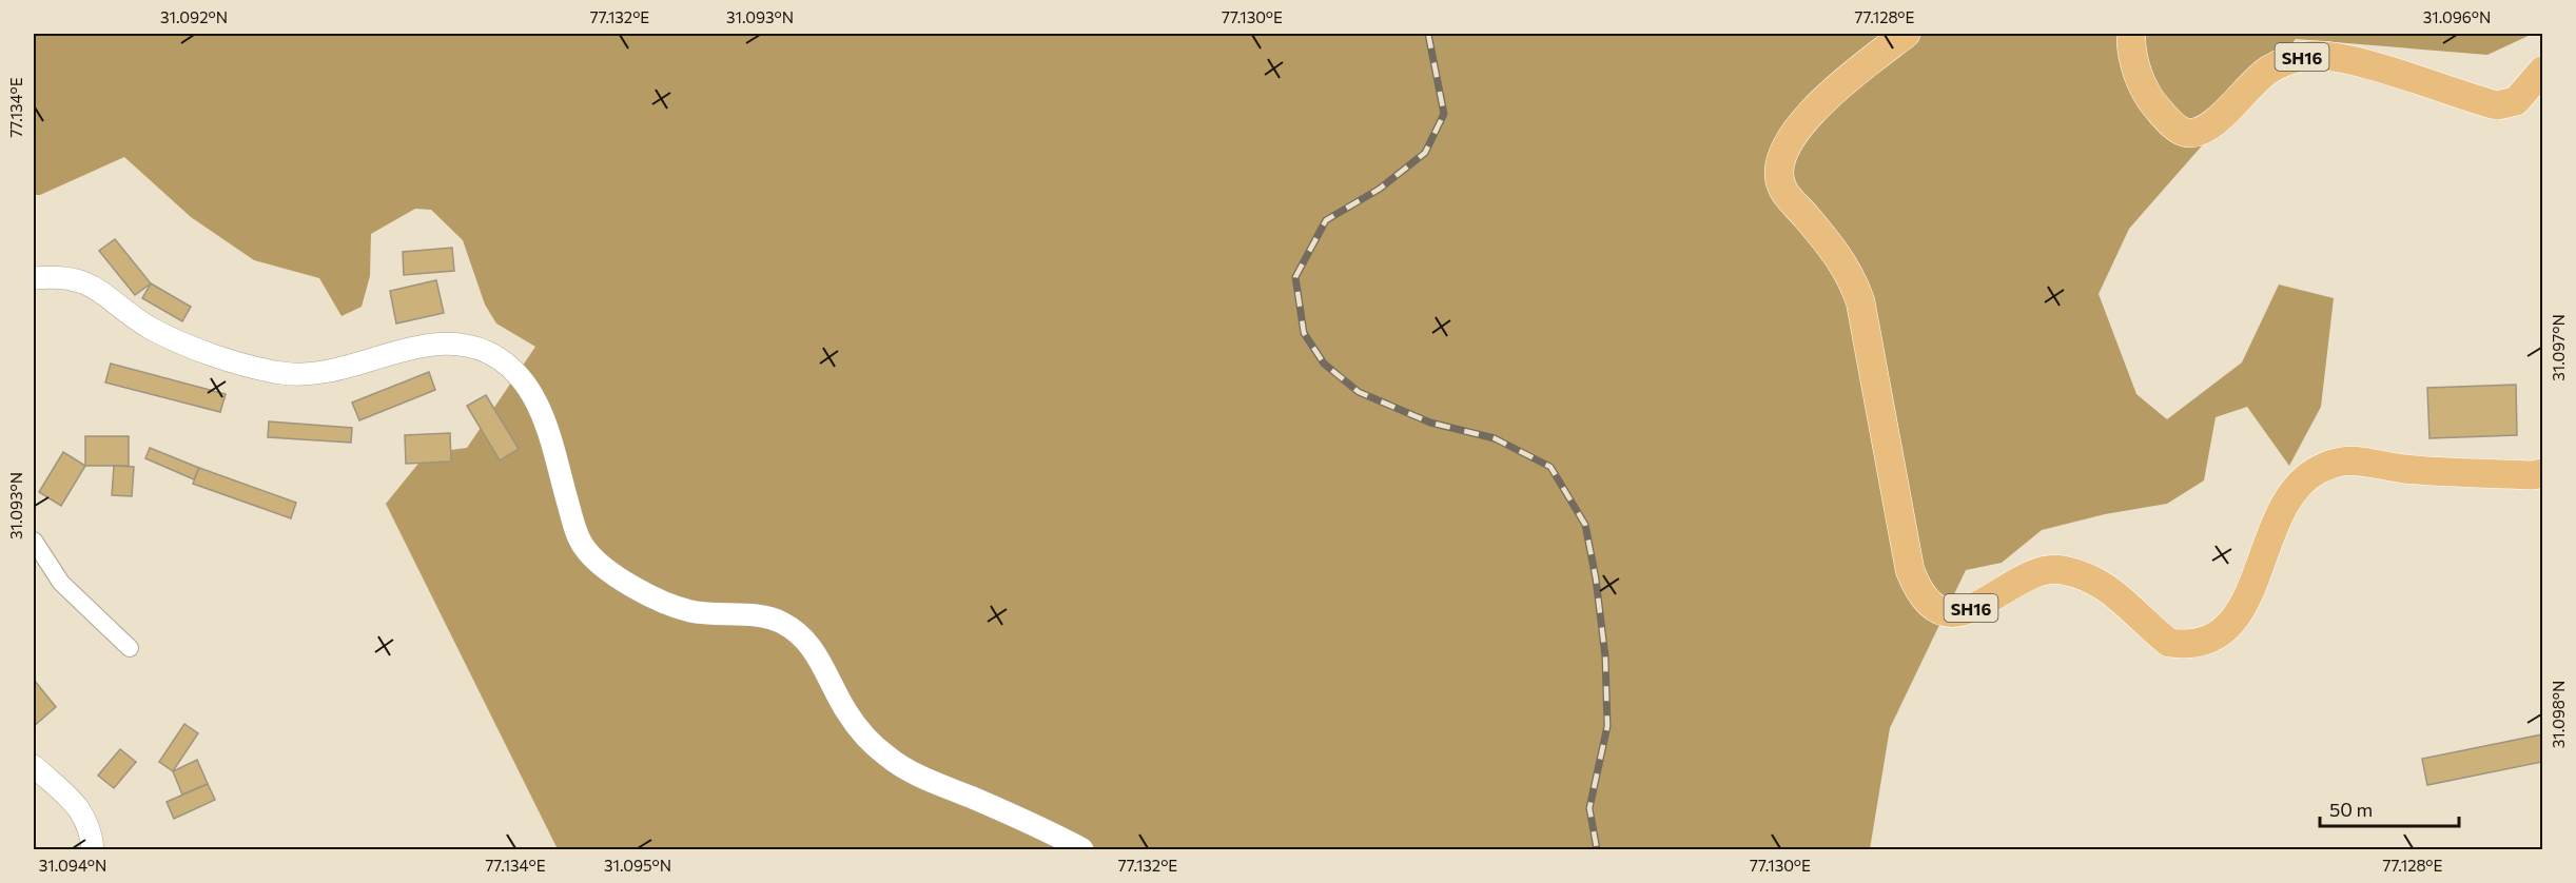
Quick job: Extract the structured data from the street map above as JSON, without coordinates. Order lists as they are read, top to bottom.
{
  "streets": {
    "main road": ["SH16"]
  },
  "scale_bar": "50 m",
  "coordinates": [
    "31.092°N",
    "77.132°E",
    "31.093°N",
    "77.130°E",
    "77.128°E",
    "31.096°N",
    "77.134°E",
    "31.097°N",
    "31.098°N",
    "31.094°N",
    "31.095°N"
  ]
}
